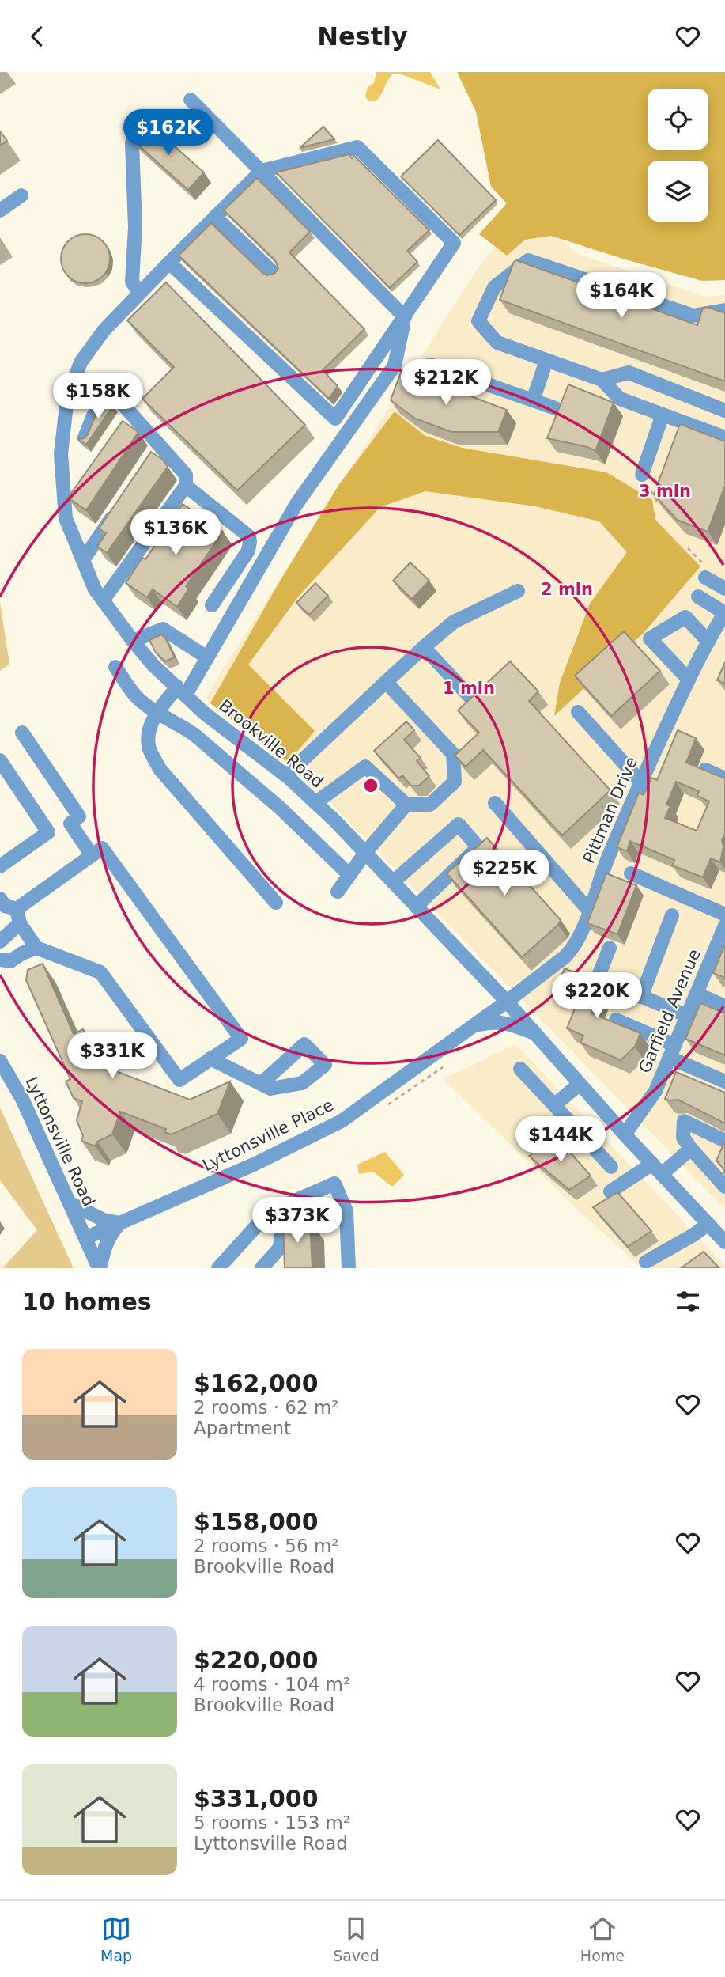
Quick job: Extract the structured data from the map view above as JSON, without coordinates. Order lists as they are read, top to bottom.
{
  "streets": {
    "street": [
      "Brookville Road",
      "Pittman Drive",
      "Garfield Avenue",
      "Lyttonsville Place",
      "Lyttonsville Road"
    ]
  },
  "crossings": [
    ["Brookville Road", "Pittman Drive"],
    ["Brookville Road", "Garfield Avenue"],
    ["Brookville Road", "Lyttonsville Place"],
    ["Pittman Drive", "Lyttonsville Place"],
    ["Lyttonsville Place", "Lyttonsville Road"]
  ],
  "page": {
    "header": "Nestly",
    "price": [
      "$162K",
      "$164K",
      "$212K",
      "$158K",
      "$136K",
      "$225K",
      "$220K",
      "$331K",
      "$144K",
      "$373K"
    ],
    "heading": "10 homes",
    "list": [
      {
        "name": "$162,000",
        "note": "2 rooms · 62 m² · Apartment"
      },
      {
        "name": "$158,000",
        "note": "2 rooms · 56 m² · Brookville Road"
      },
      {
        "name": "$220,000",
        "note": "4 rooms · 104 m² · Brookville Road"
      },
      {
        "name": "$331,000",
        "note": "5 rooms · 153 m² · Lyttonsville Road"
      }
    ],
    "tabs": ["Map", "Saved", "Home"]
  },
  "rings": ["3 min", "2 min", "1 min"]
}
